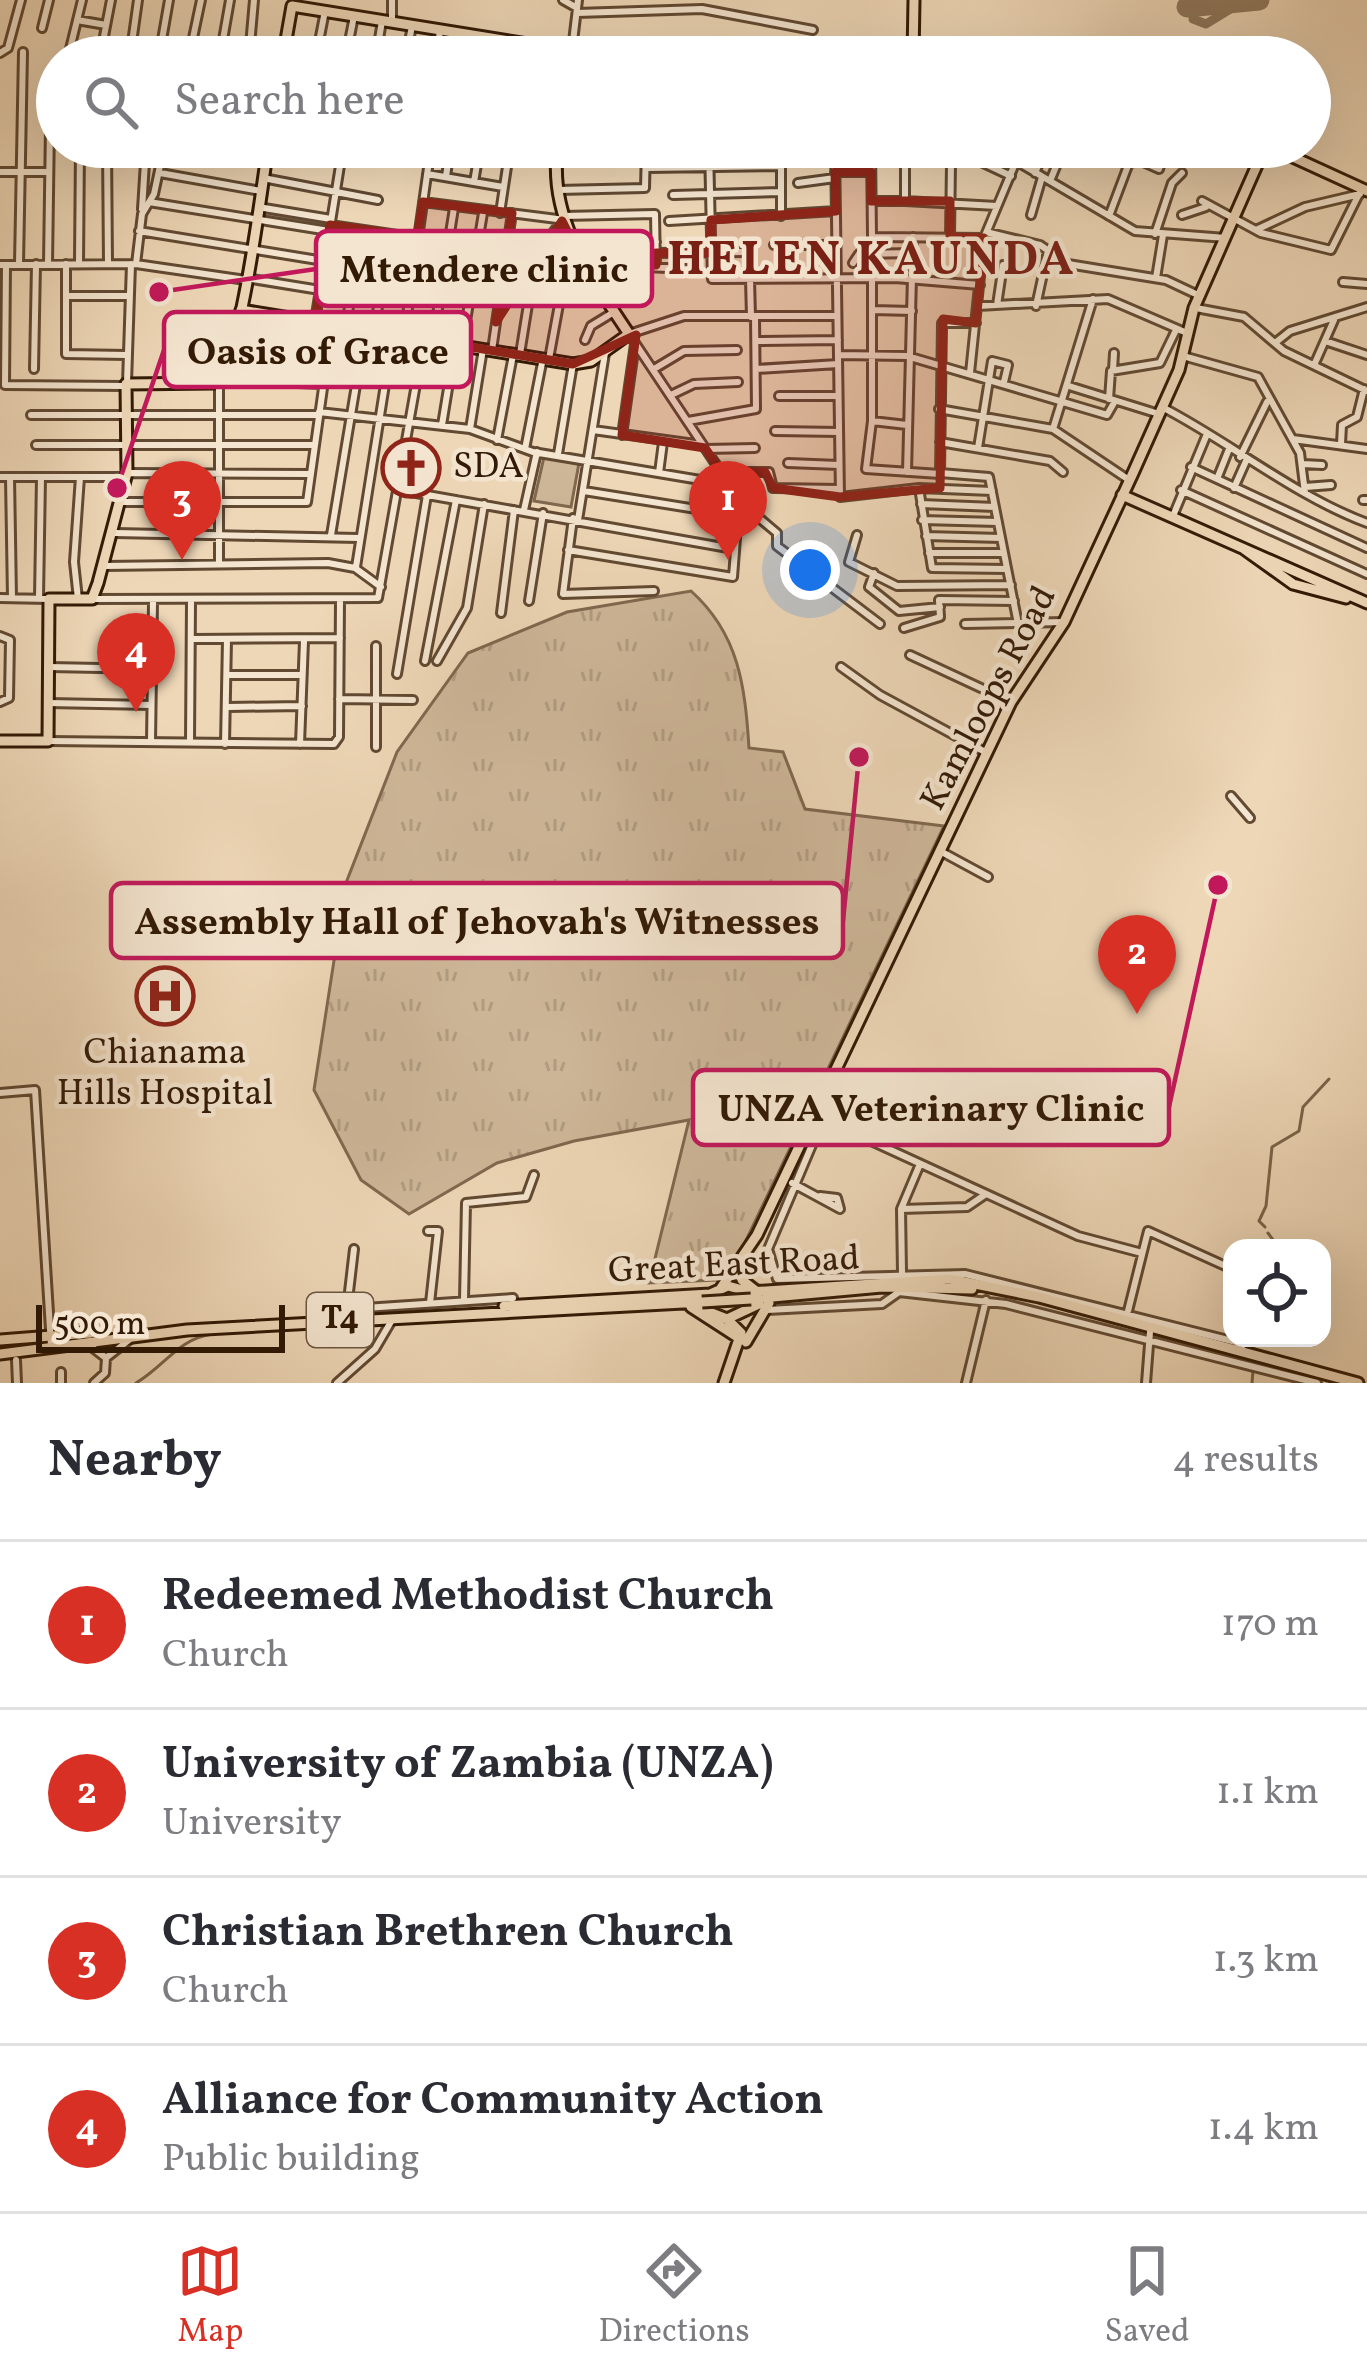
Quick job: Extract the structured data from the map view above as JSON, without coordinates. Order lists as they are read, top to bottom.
{
  "streets": {
    "main road": ["Kamloops Road", "Great East Road", "T4"]
  },
  "crossings": [
    ["Kamloops Road", "Great East Road"]
  ],
  "districts": ["HELEN KAUNDA"],
  "places": {
    "other": [
      "Mtendere clinic",
      "Oasis of Grace",
      "Assembly Hall of Jehovah's Witnesses",
      "UNZA Veterinary Clinic"
    ],
    "church": ["SDA"],
    "hospital": ["Chianama Hills Hospital"]
  },
  "scale_bar": "500 m",
  "page": {
    "search": "Search here",
    "pins": [
      "1",
      "3",
      "4",
      "2"
    ],
    "scale": "500 m",
    "heading": ["Nearby", "4 results"],
    "list": [
      {
        "mark": "1",
        "name": "Redeemed Methodist Church",
        "note": "Church",
        "value": "170 m"
      },
      {
        "mark": "2",
        "name": "University of Zambia (UNZA)",
        "note": "University",
        "value": "1.1 km"
      },
      {
        "mark": "3",
        "name": "Christian Brethren Church",
        "note": "Church",
        "value": "1.3 km"
      },
      {
        "mark": "4",
        "name": "Alliance for Community Action",
        "note": "Public building",
        "value": "1.4 km"
      }
    ],
    "nav": ["Map", "Directions", "Saved"]
  }
}
